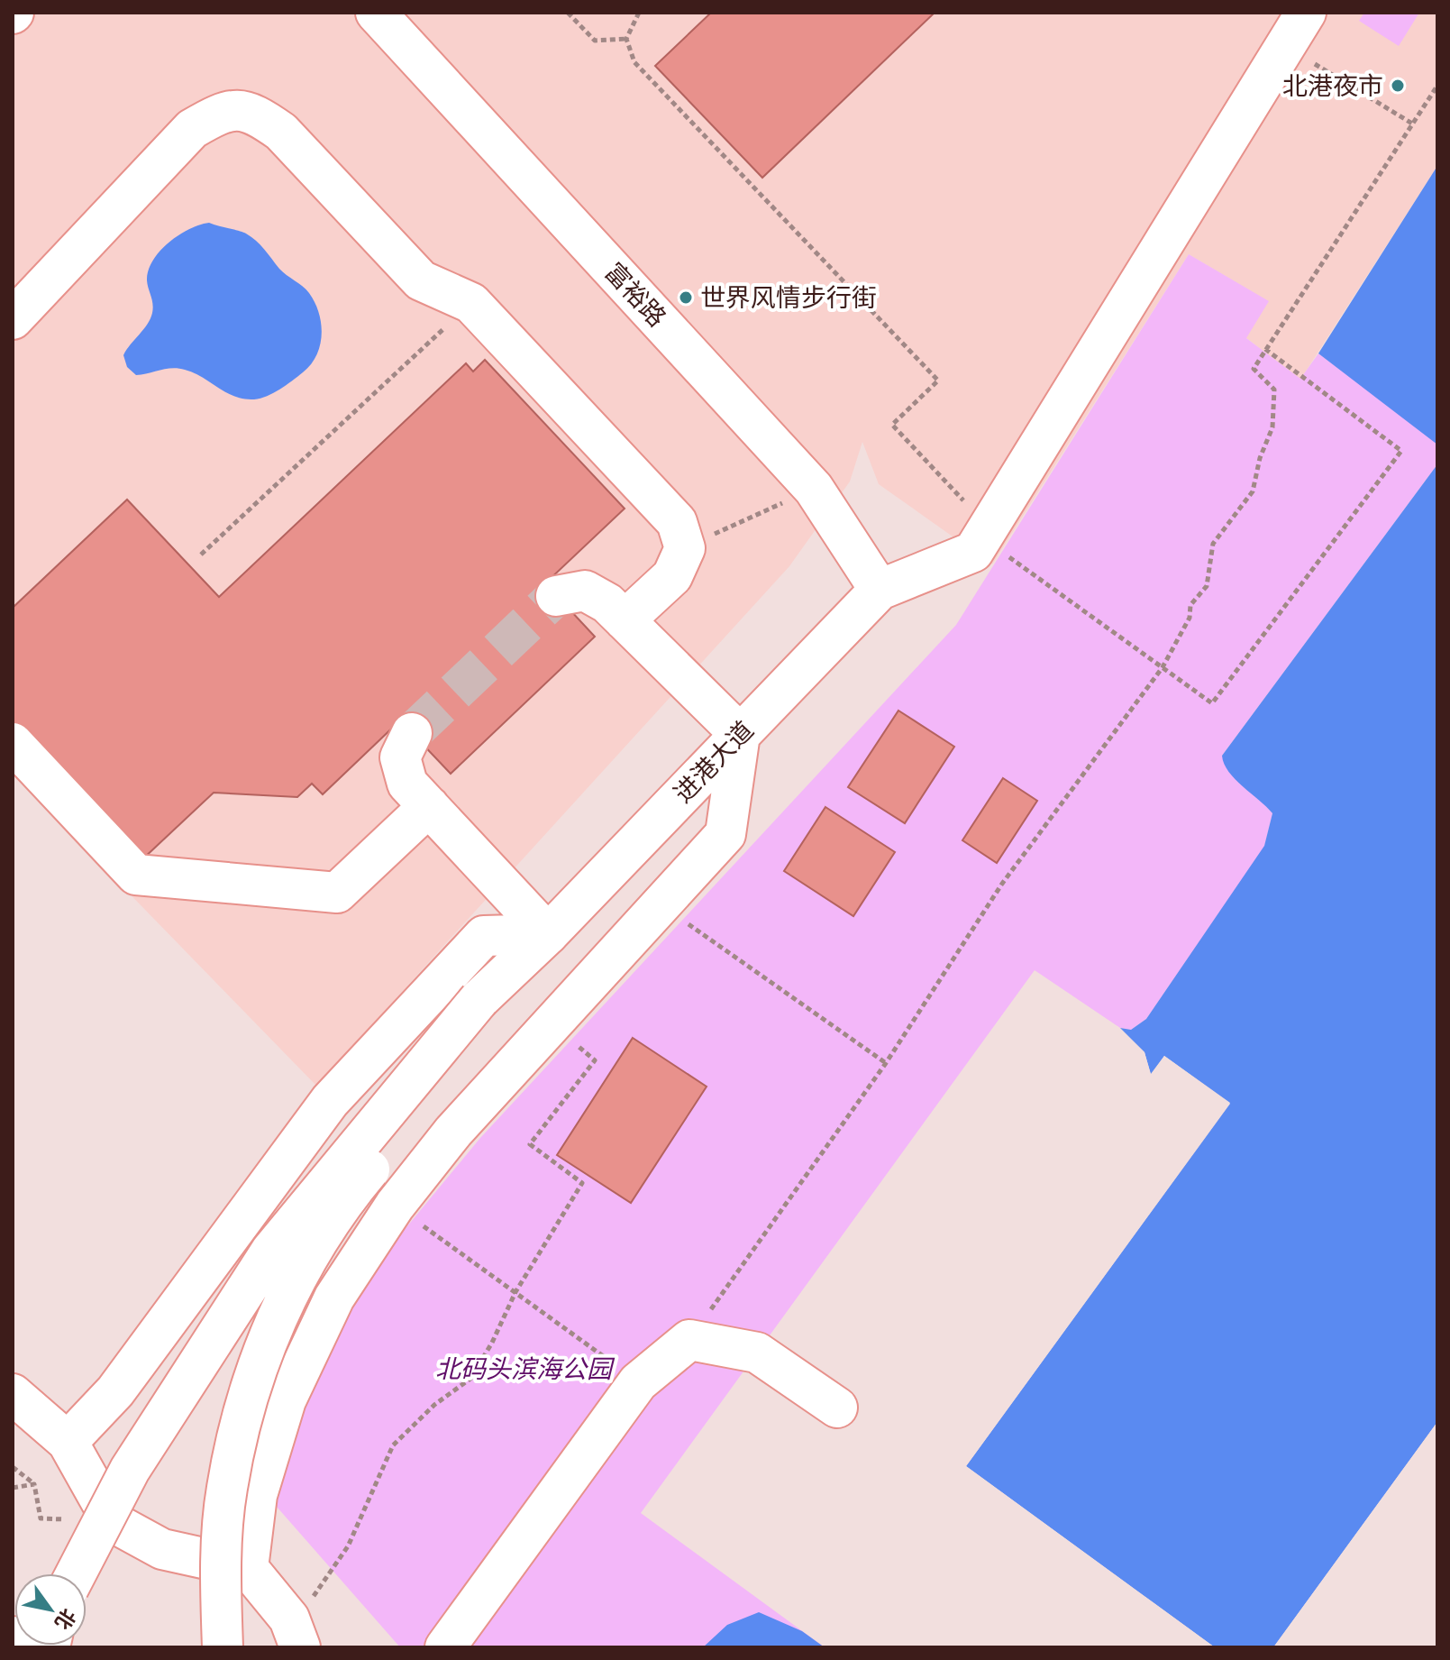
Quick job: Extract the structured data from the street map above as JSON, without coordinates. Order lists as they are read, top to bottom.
{
  "streets": {
    "street": ["富裕路", "进港大道"]
  },
  "crossings": [
    ["富裕路", "进港大道"]
  ],
  "parks": ["北码头滨海公园"],
  "places": ["北港夜市", "世界风情步行街"],
  "north": "bottom right"
}
